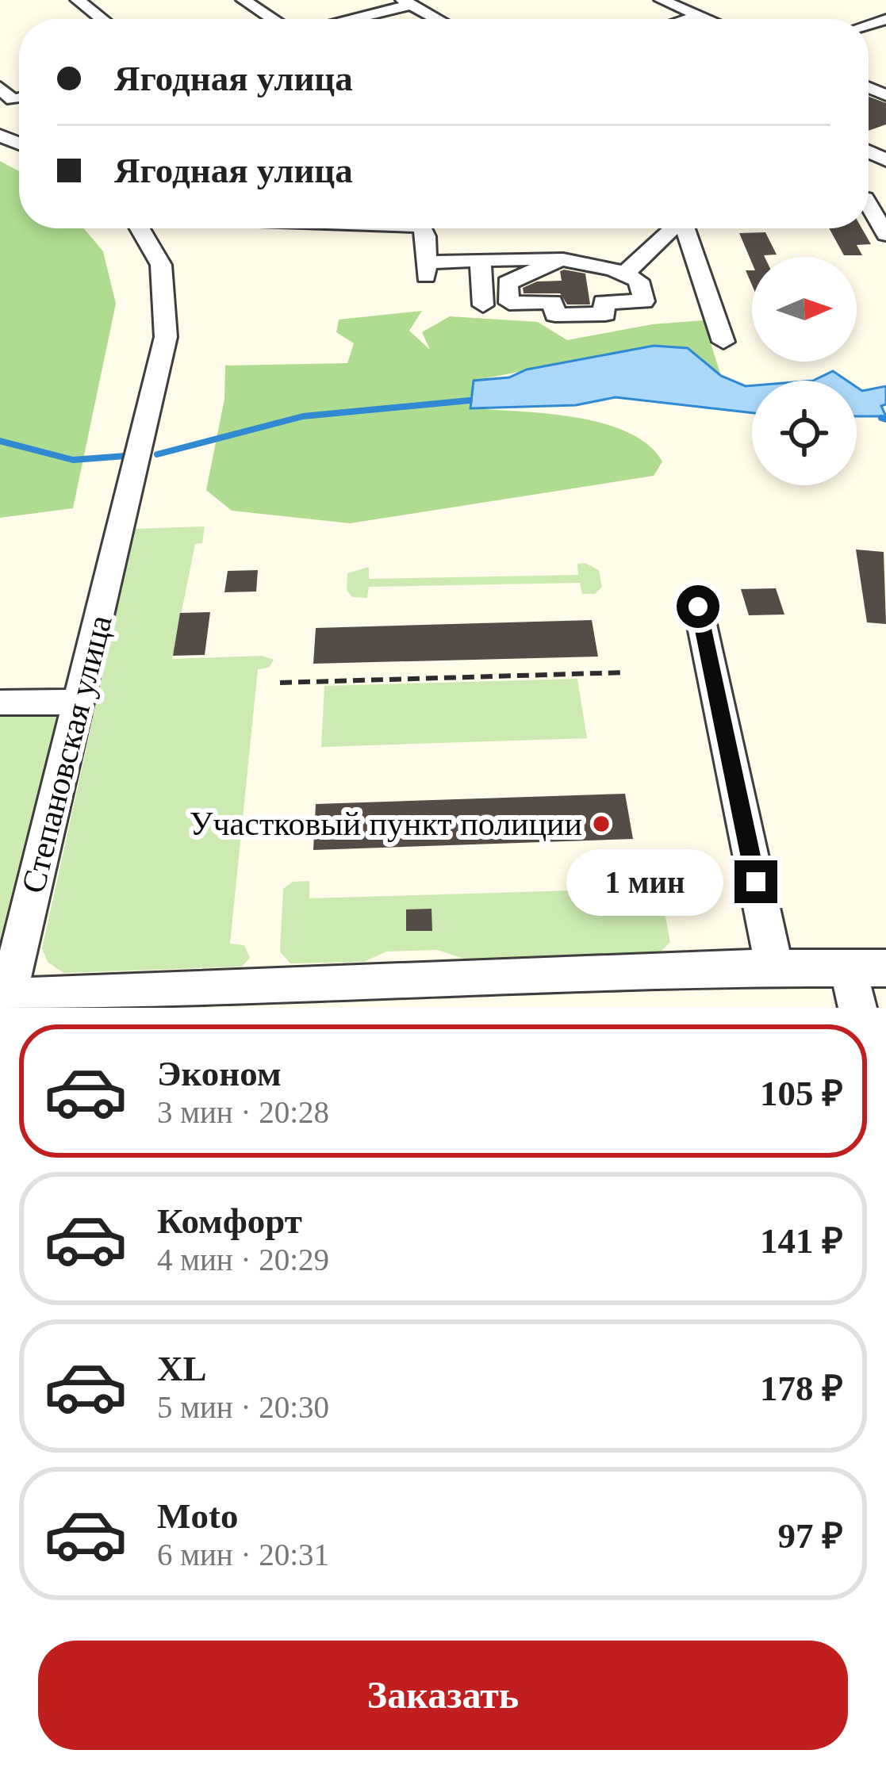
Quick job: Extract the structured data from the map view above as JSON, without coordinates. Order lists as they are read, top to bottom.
{
  "streets": {
    "street": ["Степановская улица"]
  },
  "places": ["Участковый пункт полиции"],
  "north": "right",
  "page": {
    "banner": ["Ягодная улица", "Ягодная улица"],
    "bubble": "1 мин",
    "list": [
      {
        "name": "Эконом",
        "note": "3 мин · 20:28",
        "value": "105 ₽"
      },
      {
        "name": "Комфорт",
        "note": "4 мин · 20:29",
        "value": "141 ₽"
      },
      {
        "name": "XL",
        "note": "5 мин · 20:30",
        "value": "178 ₽"
      },
      {
        "name": "Moto",
        "note": "6 мин · 20:31",
        "value": "97 ₽"
      }
    ],
    "buttons": "Заказать"
  }
}
